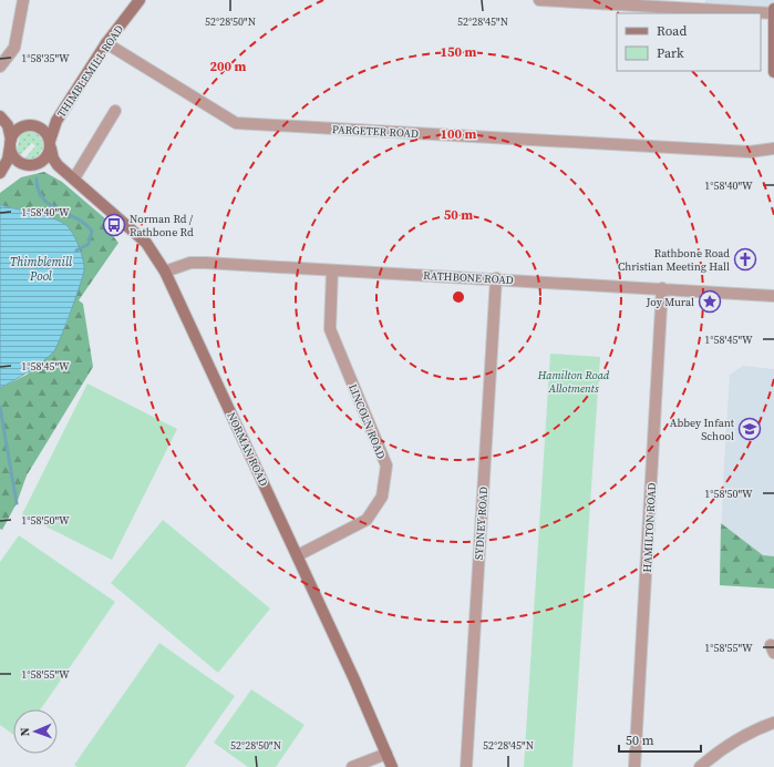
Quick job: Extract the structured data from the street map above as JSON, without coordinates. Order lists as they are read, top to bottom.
{
  "streets": {
    "street": [
      "THIMBLEMILL ROAD",
      "PARGETER ROAD",
      "RATHBONE ROAD",
      "LINCOLN ROAD",
      "NORMAN ROAD",
      "SYDNEY ROAD",
      "HAMILTON ROAD"
    ]
  },
  "crossings": [
    ["THIMBLEMILL ROAD", "PARGETER ROAD"],
    ["THIMBLEMILL ROAD", "NORMAN ROAD"],
    ["RATHBONE ROAD", "LINCOLN ROAD"],
    ["RATHBONE ROAD", "NORMAN ROAD"],
    ["RATHBONE ROAD", "SYDNEY ROAD"],
    ["RATHBONE ROAD", "HAMILTON ROAD"],
    ["LINCOLN ROAD", "NORMAN ROAD"]
  ],
  "water": ["Thimblemill Pool"],
  "parks": ["Hamilton Road Allotments"],
  "places": {
    "bus stop": ["Norman Rd / Rathbone Rd"],
    "church": ["Rathbone Road Christian Meeting Hall"],
    "place": ["Joy Mural"],
    "school or university": ["Abbey Infant School"]
  },
  "legend": ["Road", "Park"],
  "scale_bar": "50 m",
  "north": "left",
  "coordinates": [
    "52°28'50\"N",
    "52°28'45\"N",
    "1°58'35\"W",
    "1°58'40\"W",
    "1°58'45\"W",
    "1°58'50\"W",
    "1°58'55\"W"
  ],
  "rings": [
    "150 m",
    "200 m",
    "100 m",
    "50 m"
  ]
}
